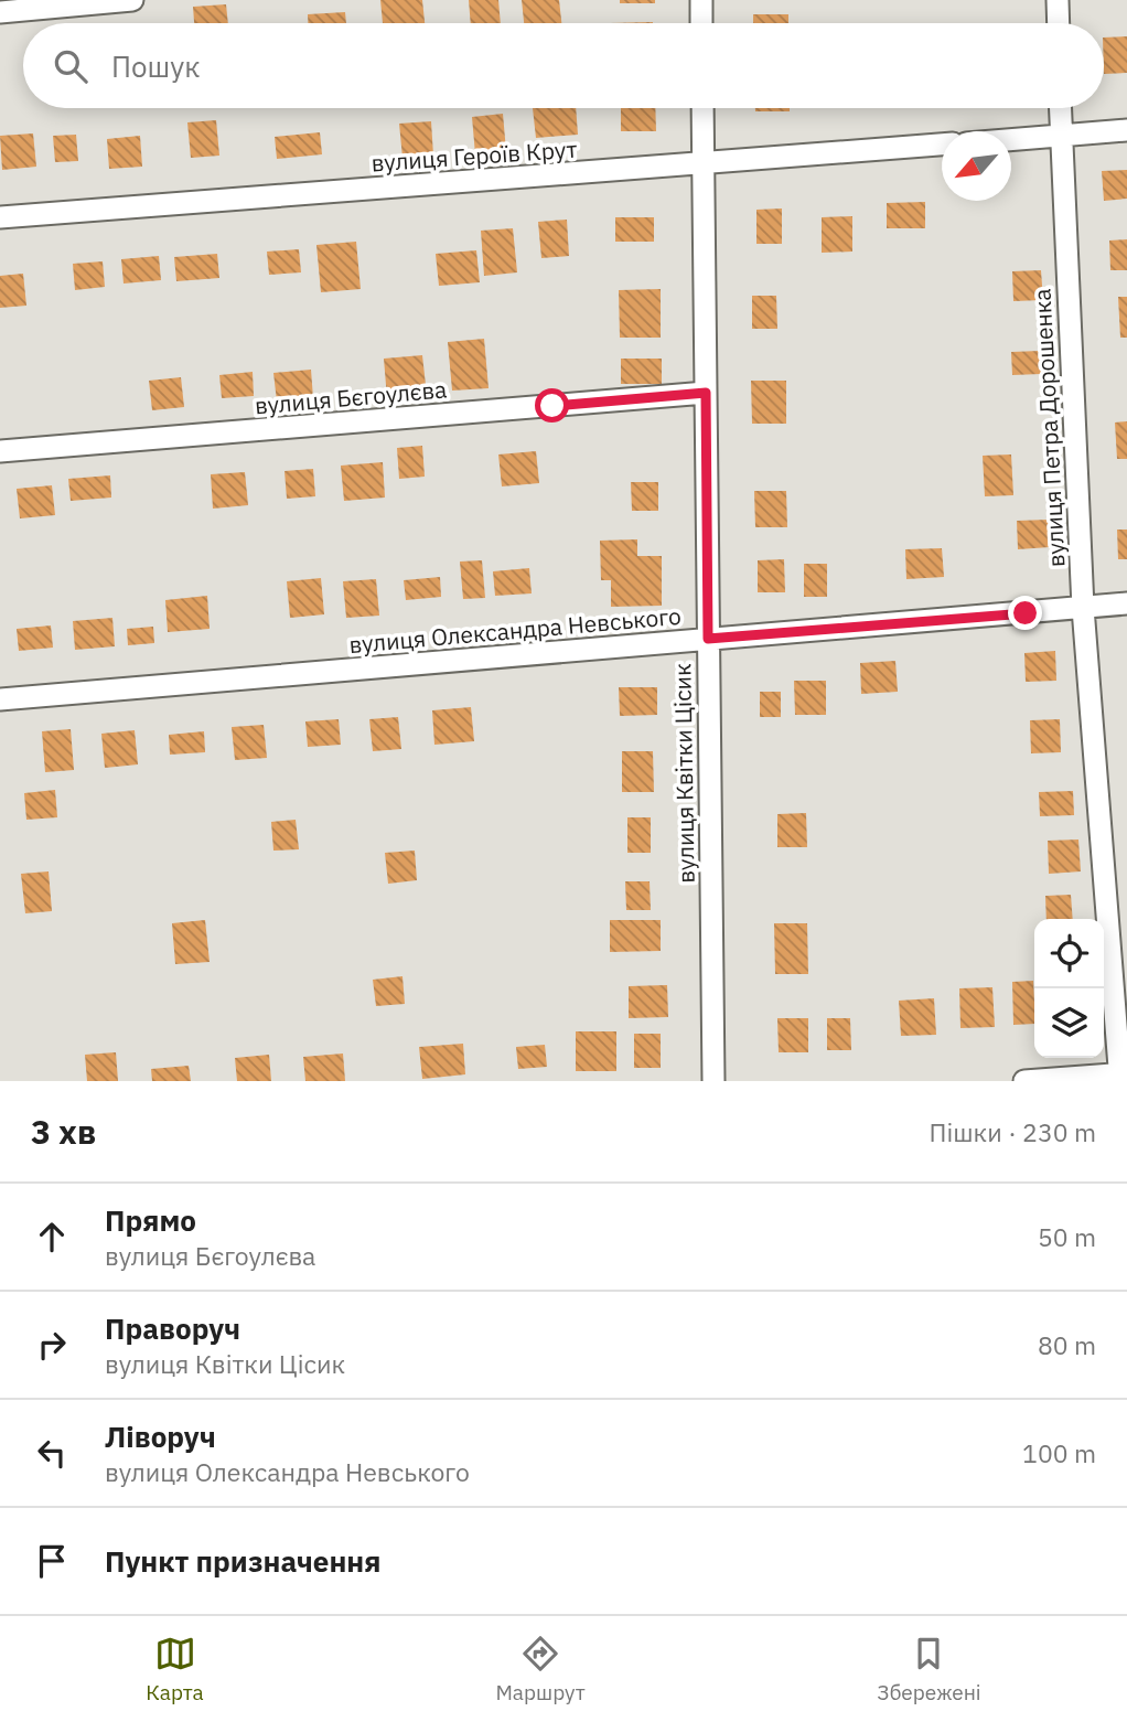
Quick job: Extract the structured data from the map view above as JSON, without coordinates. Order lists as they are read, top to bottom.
{
  "streets": {
    "street": [
      "вулиця Героїв Крут",
      "вулиця Бєгоулєва",
      "вулиця Петра Дорошенка",
      "вулиця Олександра Невського",
      "вулиця Квітки Цісик"
    ]
  },
  "crossings": [
    ["вулиця Героїв Крут", "вулиця Квітки Цісик"],
    ["вулиця Бєгоулєва", "вулиця Квітки Цісик"],
    ["вулиця Петра Дорошенка", "вулиця Олександра Невського"],
    ["вулиця Олександра Невського", "вулиця Квітки Цісик"]
  ],
  "north": "bottom left",
  "page": {
    "search": "Пошук",
    "heading": ["3 хв", "Пішки · 230 m"],
    "list": [
      ["Прямо", "вулиця Бєгоулєва", "50 m"],
      ["Праворуч", "вулиця Квітки Цісик", "80 m"],
      ["Ліворуч", "вулиця Олександра Невського", "100 m"],
      "Пункт призначення"
    ],
    "nav": ["Карта", "Маршрут", "Збережені"]
  }
}
